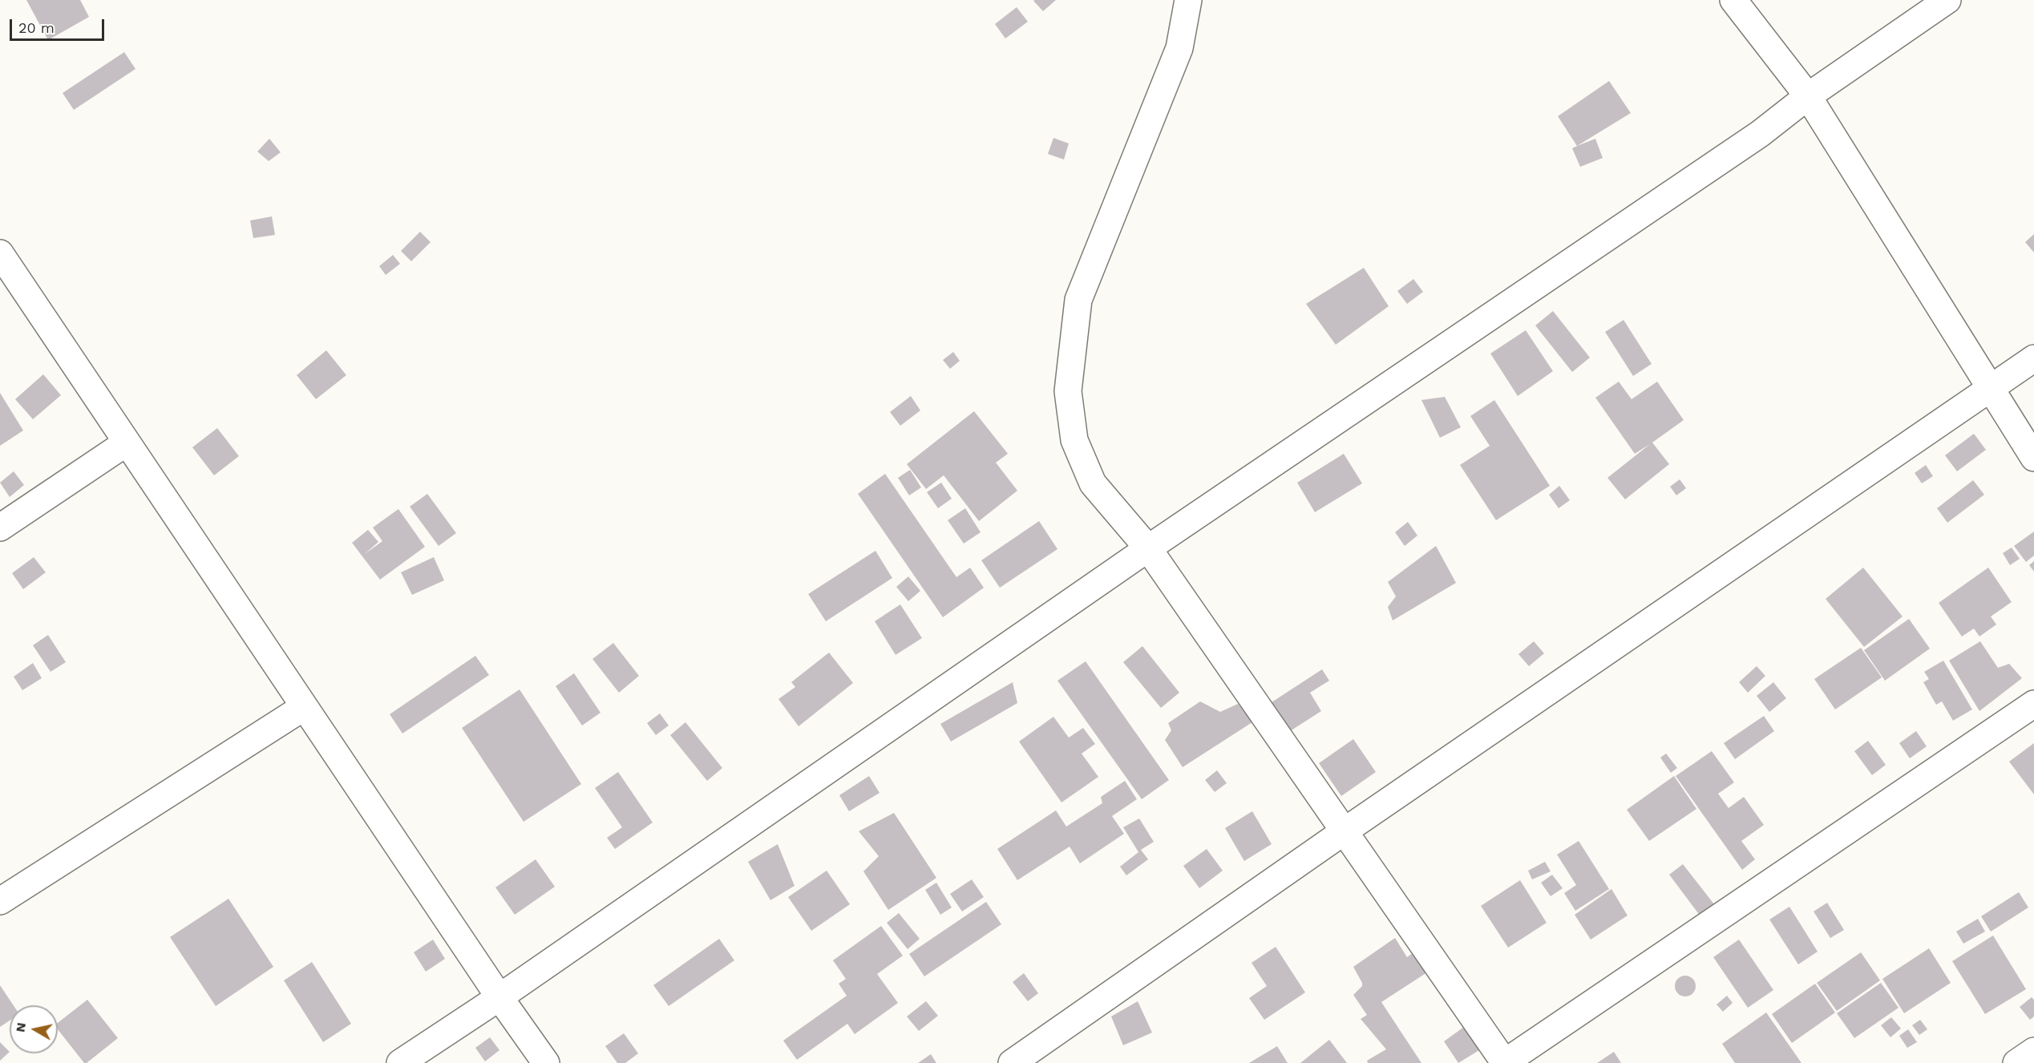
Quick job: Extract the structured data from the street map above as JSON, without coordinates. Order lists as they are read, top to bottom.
{
  "scale_bar": "20 m",
  "north": "left"
}
